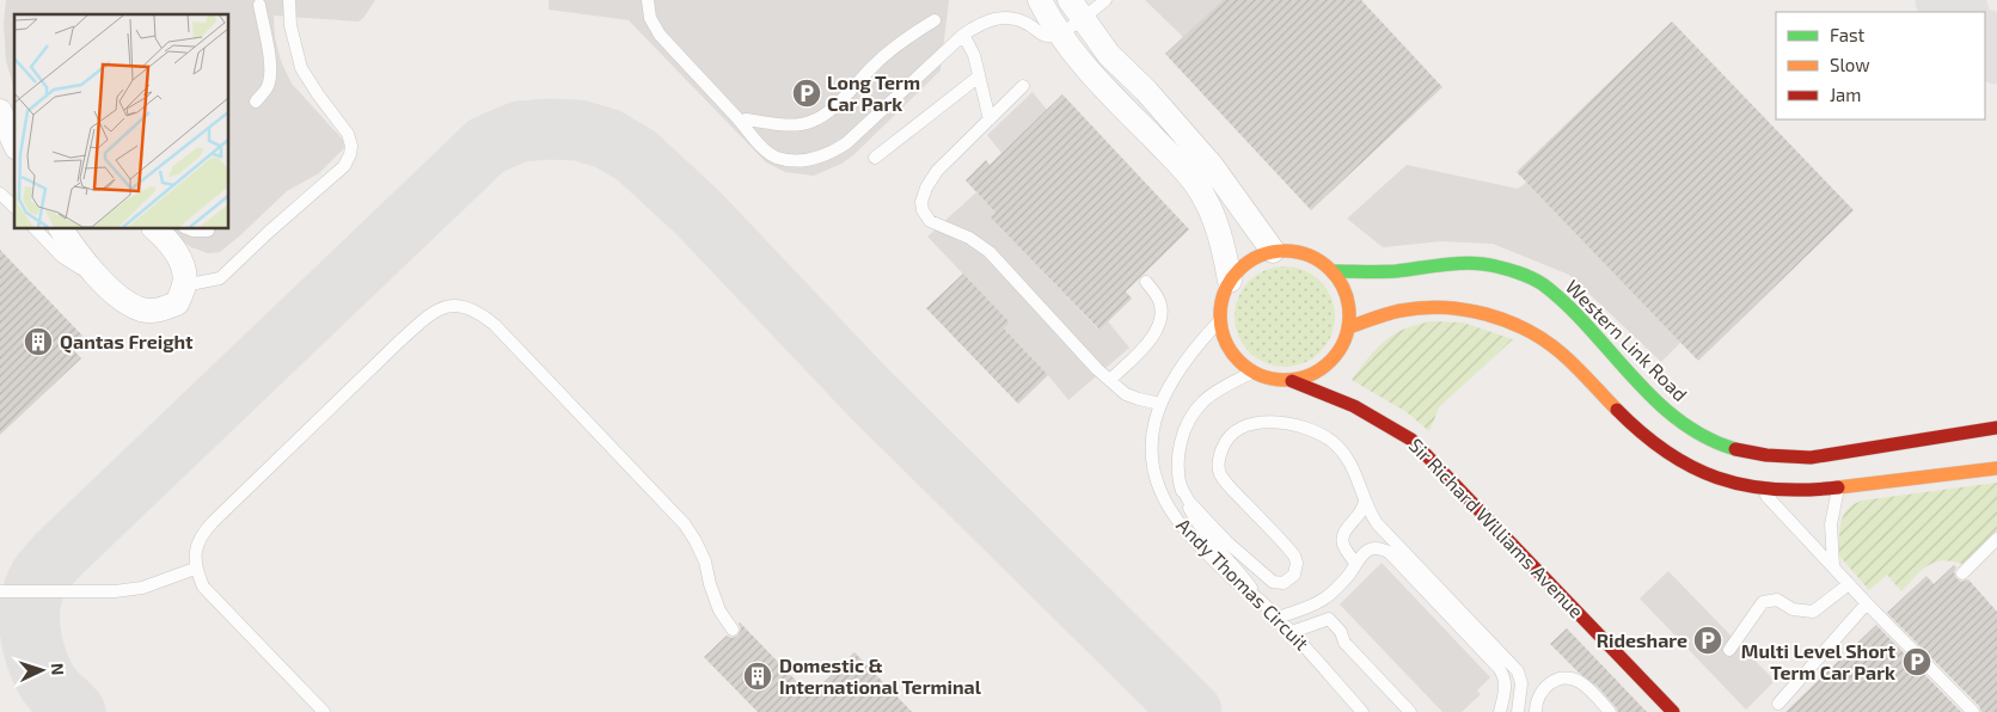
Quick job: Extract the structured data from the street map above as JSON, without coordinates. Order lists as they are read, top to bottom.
{
  "streets": {
    "street": ["Western Link Road", "Sir Richard Williams Avenue"],
    "lane": ["Andy Thomas Circuit"]
  },
  "crossings": [
    ["Western Link Road", "Sir Richard Williams Avenue"],
    ["Western Link Road", "Andy Thomas Circuit"],
    ["Sir Richard Williams Avenue", "Andy Thomas Circuit"]
  ],
  "places": {
    "parking": ["Long Term Car Park", "Rideshare", "Multi Level Short Term Car Park"],
    "building": ["Qantas Freight", "Domestic & International Terminal"]
  },
  "legend": ["Fast", "Slow", "Jam"],
  "north": "right"
}
